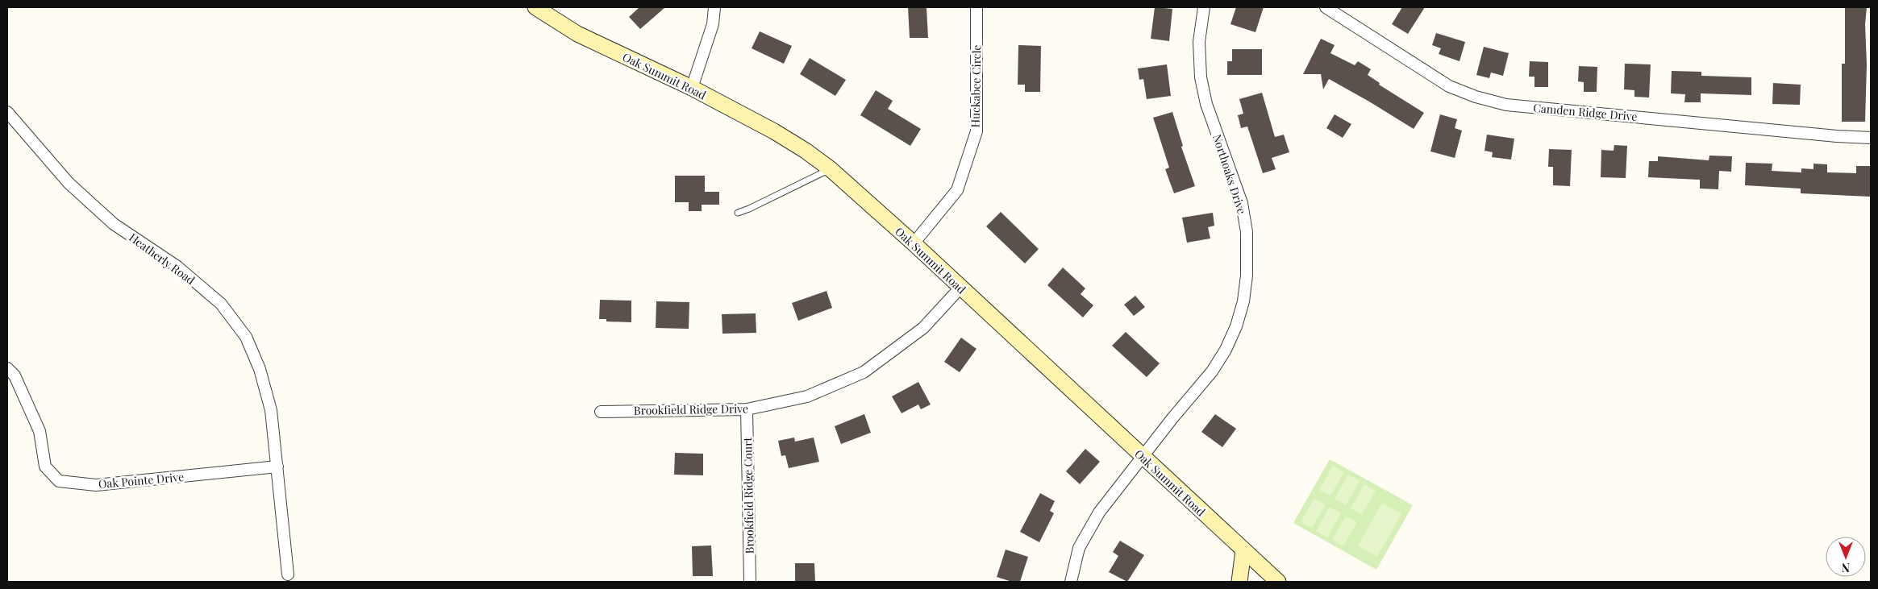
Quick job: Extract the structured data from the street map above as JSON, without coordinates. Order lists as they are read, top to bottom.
{
  "streets": {
    "main road": ["Oak Summit Road"],
    "street": [
      "Huckabee Circle",
      "Camden Ridge Drive",
      "Northoaks Drive",
      "Heatherly Road",
      "Brookfield Ridge Drive",
      "Oak Pointe Drive",
      "Brookfield Ridge Court"
    ]
  },
  "crossings": [
    ["Oak Summit Road", "Huckabee Circle"],
    ["Oak Summit Road", "Northoaks Drive"],
    ["Oak Summit Road", "Brookfield Ridge Drive"],
    ["Heatherly Road", "Oak Pointe Drive"],
    ["Brookfield Ridge Drive", "Brookfield Ridge Court"]
  ],
  "north": "bottom"
}
